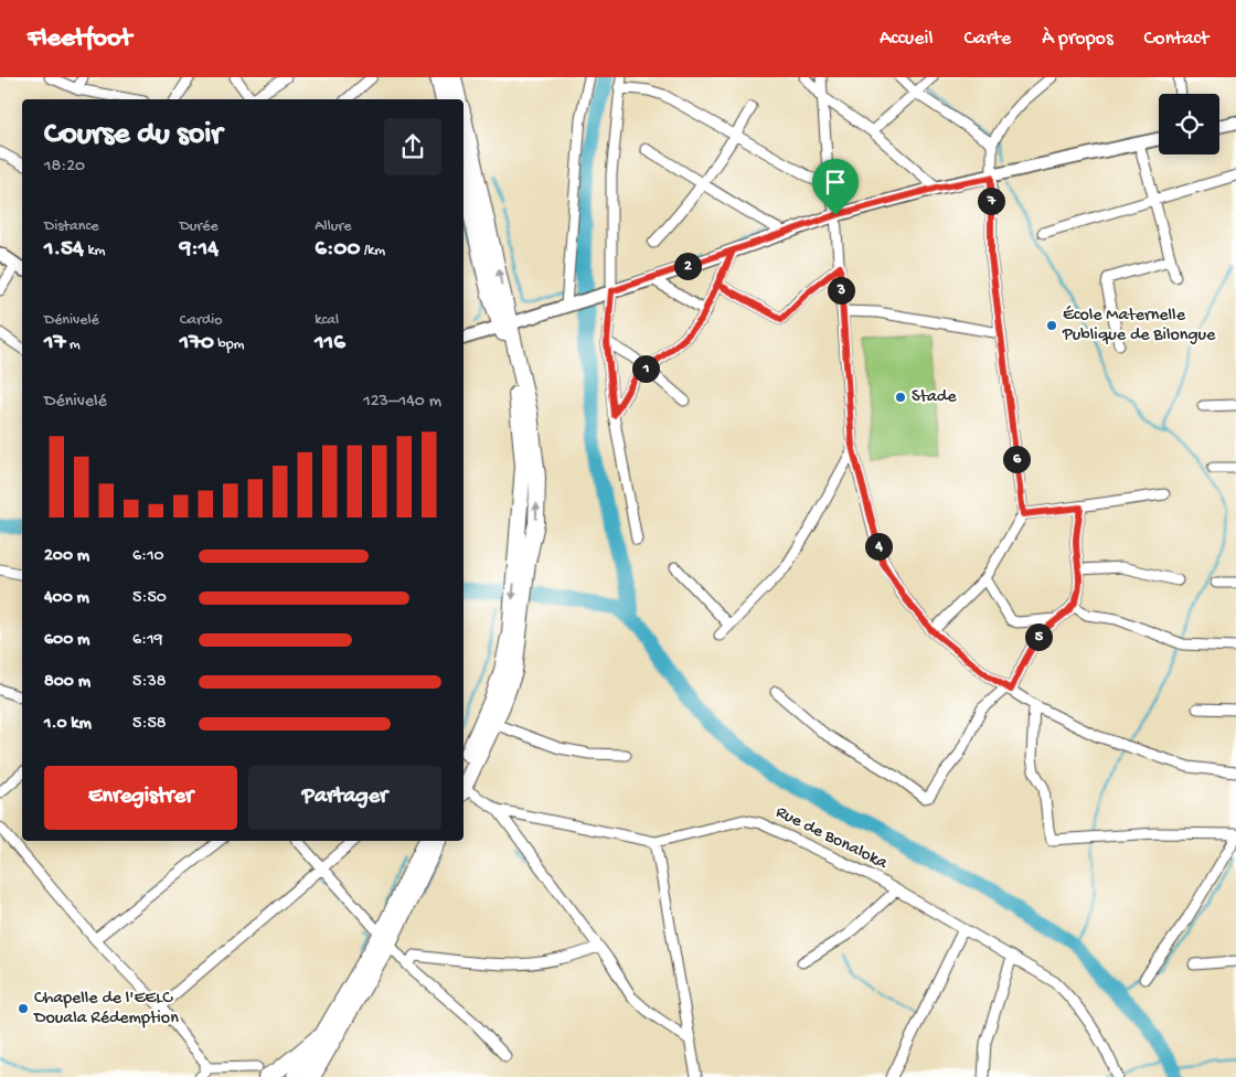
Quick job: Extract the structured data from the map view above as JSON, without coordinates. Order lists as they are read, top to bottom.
{
  "streets": {
    "street": ["Rue de Bonaloka"]
  },
  "places": ["École Maternelle Publique de Bilongue", "Stade", "Chapelle de l'EELC Douala Rédemption"],
  "page": {
    "header": "Fleetfoot",
    "nav": [
      "Accueil",
      "Carte",
      "À propos",
      "Contact"
    ],
    "heading": ["Course du soir", "18:20"],
    "pins": [
      "7",
      "2",
      "3",
      "1",
      "6",
      "4",
      "5"
    ],
    "stats": [
      ["Distance", "1.54 km"],
      ["Durée", "9:14"],
      ["Allure", "6:00 /km"],
      ["Dénivelé", "17 m"],
      ["Cardio", "170 bpm"],
      ["kcal", "116"]
    ],
    "chart": ["Dénivelé", "123–140 m"],
    "list": [
      {
        "name": "200 m",
        "note": "6:10"
      },
      {
        "name": "400 m",
        "note": "5:50"
      },
      {
        "name": "600 m",
        "note": "6:19"
      },
      {
        "name": "800 m",
        "note": "5:38"
      },
      {
        "name": "1.0 km",
        "note": "5:58"
      }
    ],
    "buttons": ["Enregistrer", "Partager"]
  }
}
